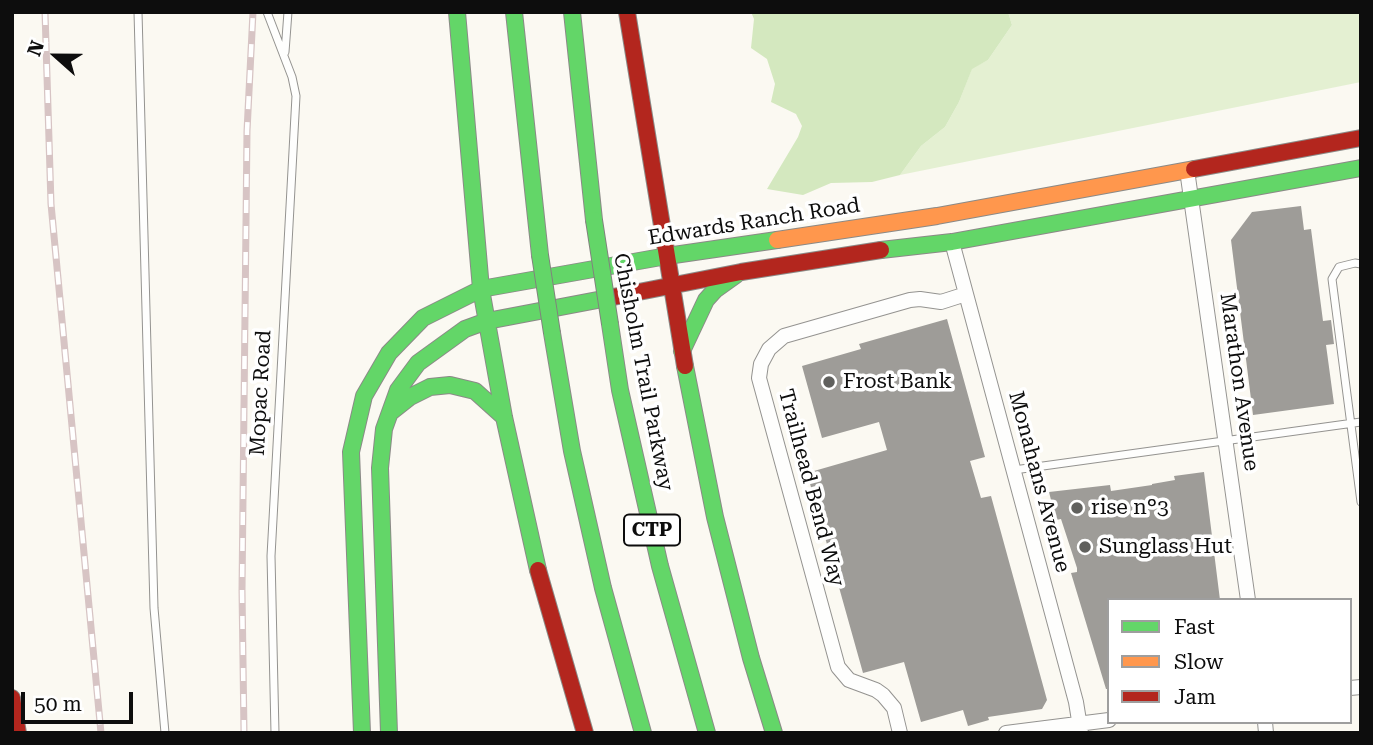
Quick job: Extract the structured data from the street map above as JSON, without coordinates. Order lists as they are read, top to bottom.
{
  "streets": {
    "main road": ["Edwards Ranch Road", "Chisholm Trail Parkway", "CTP"],
    "street": ["Marathon Avenue", "Monahans Avenue", "Trailhead Bend Way"],
    "lane": ["Mopac Road"]
  },
  "crossings": [
    ["Edwards Ranch Road", "Marathon Avenue"],
    ["Monahans Avenue", "Trailhead Bend Way"]
  ],
  "places": ["Frost Bank", "rise n°3", "Sunglass Hut"],
  "legend": ["Fast", "Slow", "Jam"],
  "scale_bar": "50 m",
  "north": "left"
}
